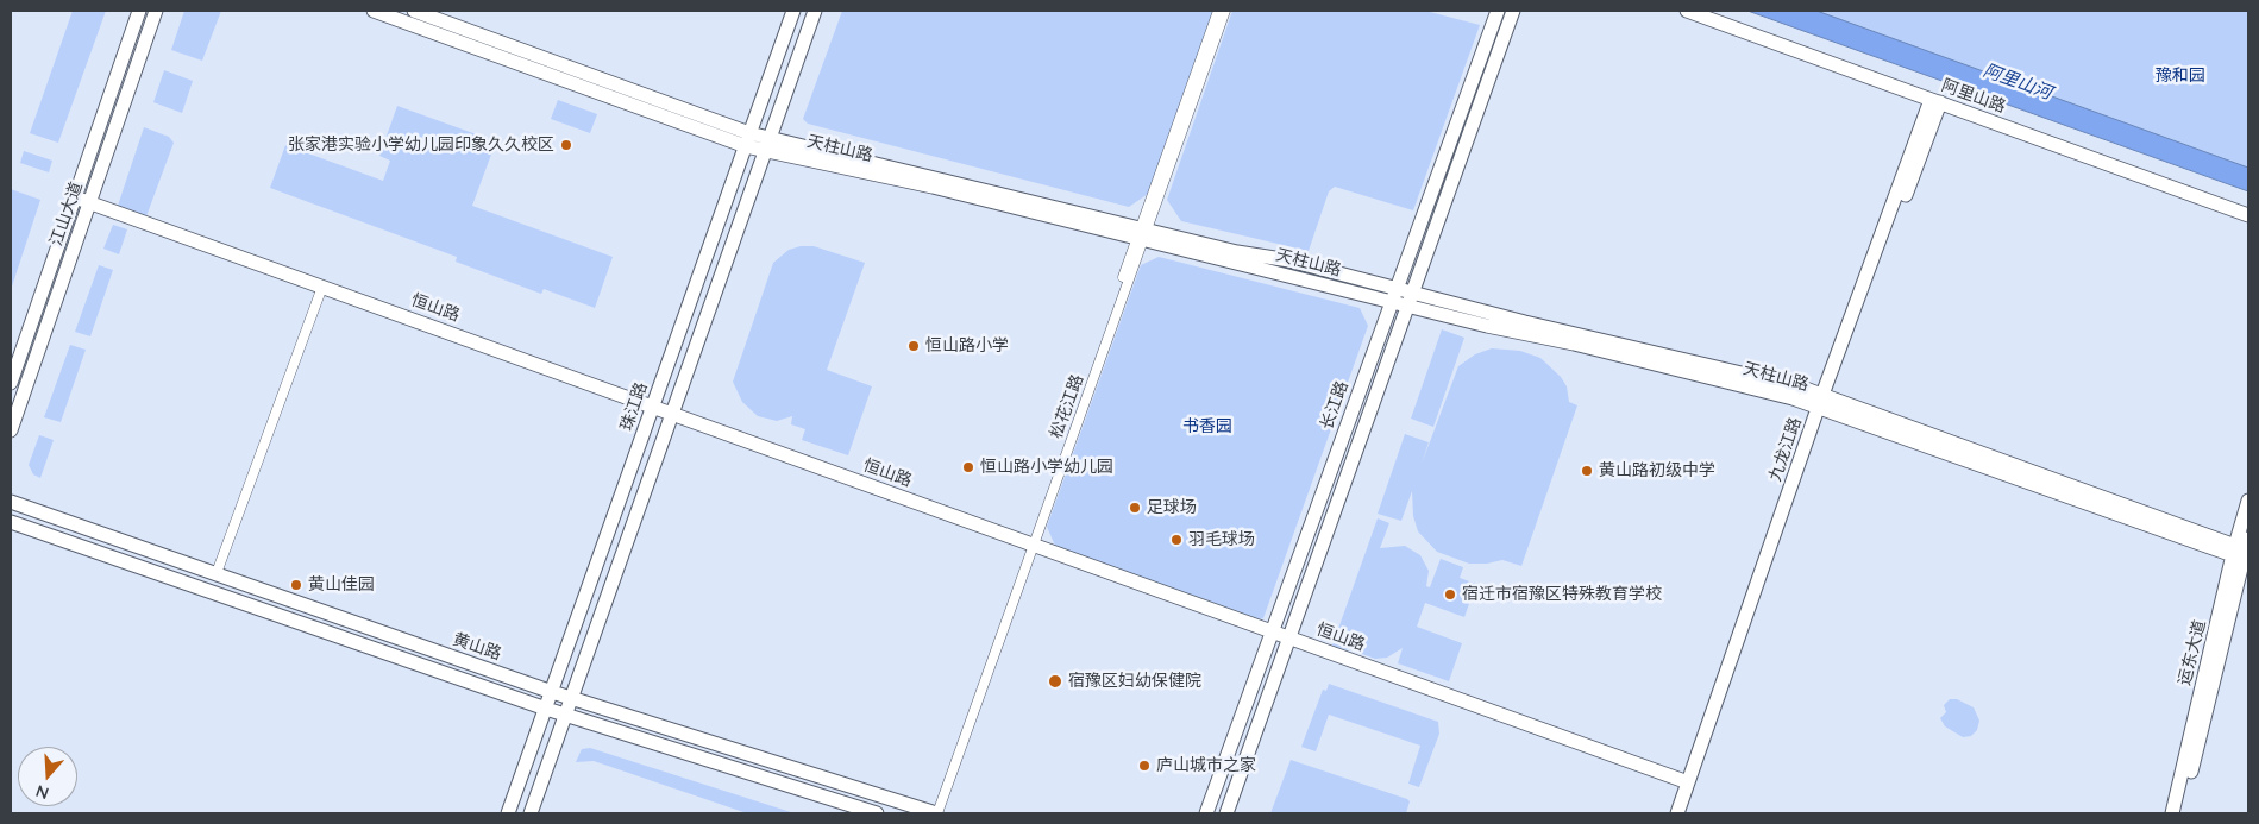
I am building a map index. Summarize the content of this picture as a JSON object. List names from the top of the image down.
{
  "streets": {
    "street": [
      "阿里山路",
      "天柱山路",
      "江山大道",
      "恒山路",
      "长江路",
      "珠江路",
      "松花江路",
      "九龙江路",
      "黄山路",
      "运东大道"
    ]
  },
  "crossings": [
    ["阿里山路", "九龙江路"],
    ["天柱山路", "长江路"],
    ["天柱山路", "珠江路"],
    ["天柱山路", "松花江路"],
    ["天柱山路", "九龙江路"],
    ["天柱山路", "运东大道"],
    ["江山大道", "恒山路"],
    ["恒山路", "长江路"],
    ["恒山路", "珠江路"],
    ["恒山路", "松花江路"],
    ["恒山路", "九龙江路"],
    ["珠江路", "黄山路"],
    ["松花江路", "黄山路"]
  ],
  "water": ["阿里山河"],
  "parks": ["豫和园", "书香园"],
  "places": [
    "张家港实验小学幼儿园印象久久校区",
    "恒山路小学",
    "恒山路小学幼儿园",
    "黄山路初级中学",
    "足球场",
    "羽毛球场",
    "黄山佳园",
    "宿迁市宿豫区特殊教育学校",
    "宿豫区妇幼保健院",
    "庐山城市之家"
  ],
  "north": "bottom"
}
